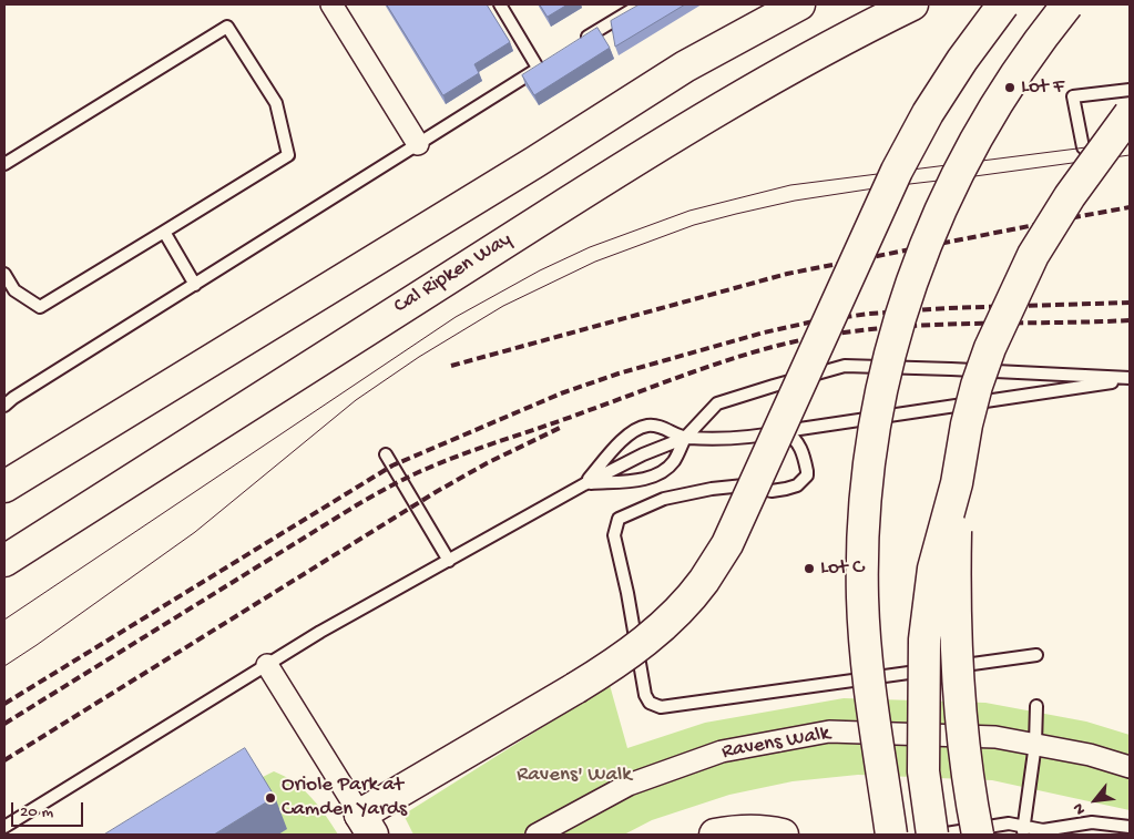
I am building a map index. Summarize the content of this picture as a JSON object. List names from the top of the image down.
{
  "streets": {
    "highway": ["Cal Ripken Way"],
    "street": ["Ravens Walk"]
  },
  "parks": ["Ravens' Walk"],
  "places": ["Lot F", "Lot C", "Oriole Park at Camden Yards"],
  "scale_bar": "20 m",
  "north": "bottom left"
}
